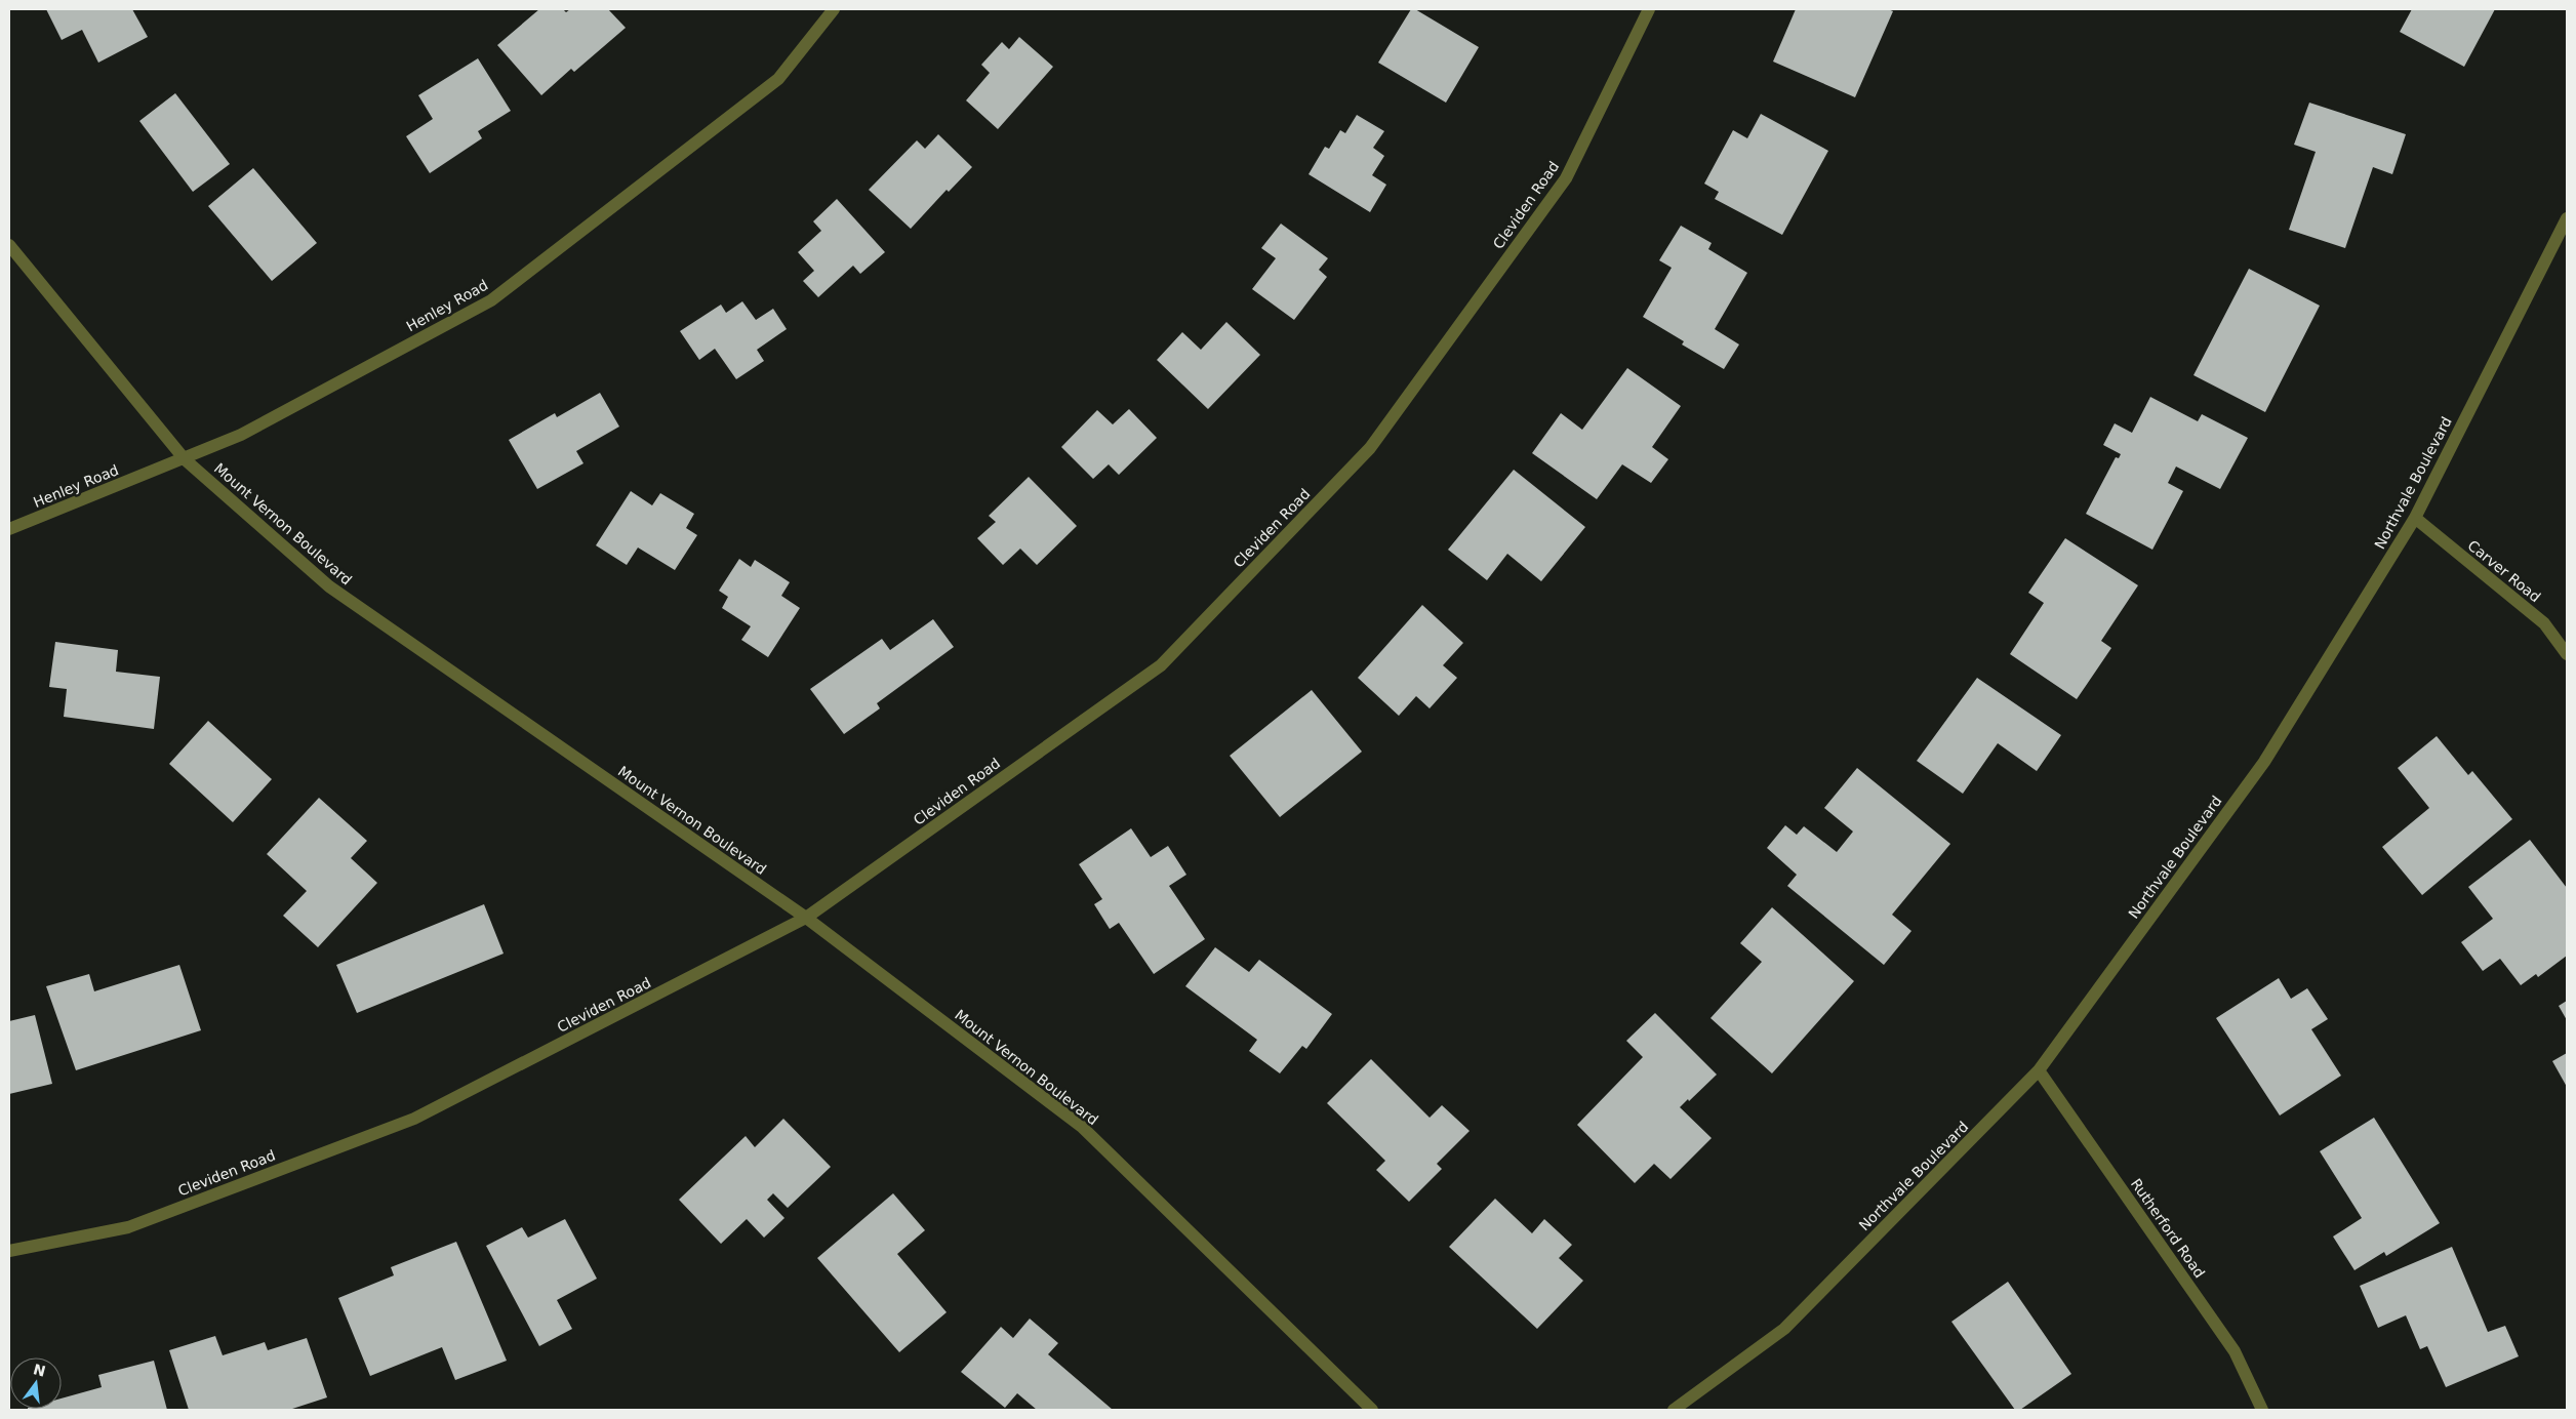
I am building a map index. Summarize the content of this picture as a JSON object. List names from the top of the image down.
{
  "streets": {
    "street": [
      "Cleviden Road",
      "Henley Road",
      "Northvale Boulevard",
      "Mount Vernon Boulevard",
      "Carver Road",
      "Rutherford Road"
    ]
  },
  "crossings": [
    ["Cleviden Road", "Mount Vernon Boulevard"],
    ["Henley Road", "Mount Vernon Boulevard"],
    ["Northvale Boulevard", "Carver Road"],
    ["Northvale Boulevard", "Rutherford Road"]
  ],
  "north": "top"
}
